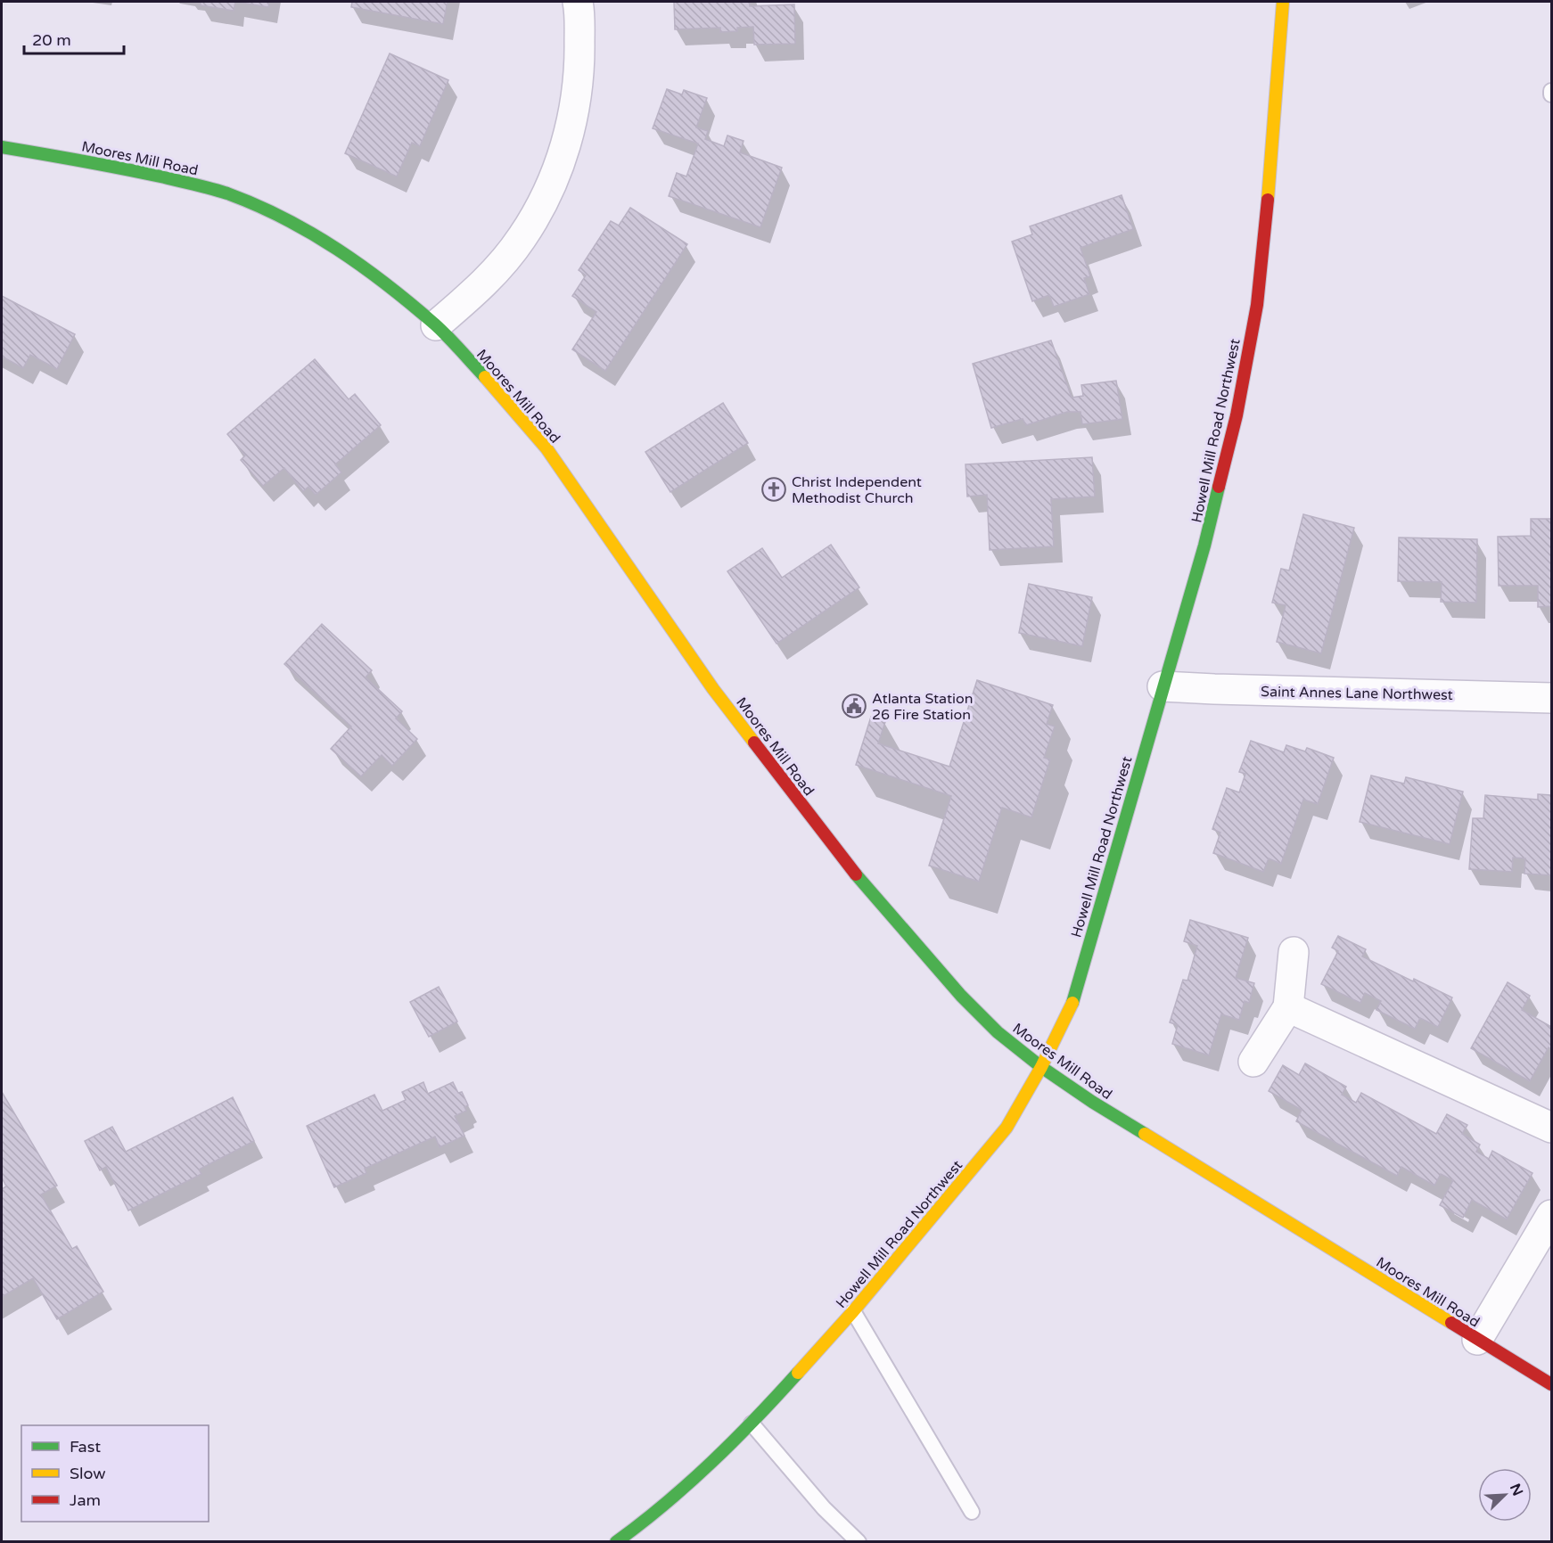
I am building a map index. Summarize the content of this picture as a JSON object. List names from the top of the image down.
{
  "streets": {
    "street": ["Moores Mill Road", "Howell Mill Road Northwest", "Saint Annes Lane Northwest"]
  },
  "crossings": [
    ["Moores Mill Road", "Howell Mill Road Northwest"],
    ["Howell Mill Road Northwest", "Saint Annes Lane Northwest"]
  ],
  "places": {
    "church": ["Christ Independent Methodist Church"],
    "public building": ["Atlanta Station 26 Fire Station"]
  },
  "legend": ["Fast", "Slow", "Jam"],
  "scale_bar": "20 m",
  "north": "top right"
}
